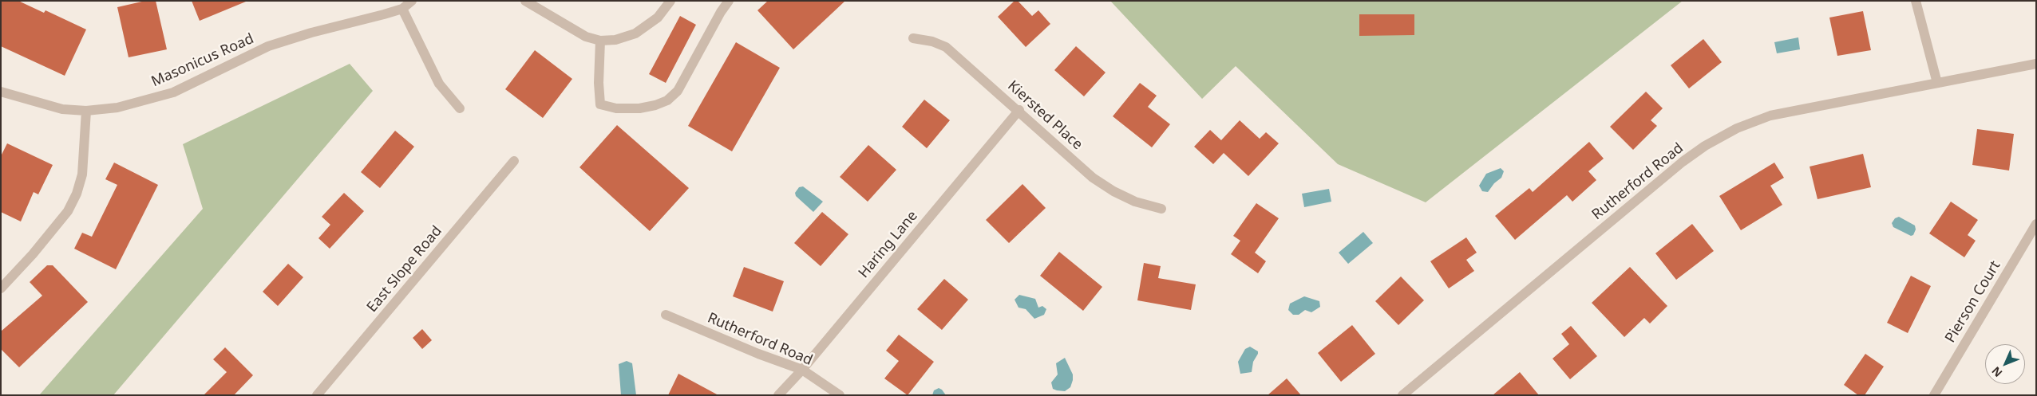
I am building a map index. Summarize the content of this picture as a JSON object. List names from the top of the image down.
{
  "streets": {
    "street": [
      "Masonicus Road",
      "Kiersted Place",
      "Rutherford Road",
      "Haring Lane",
      "East Slope Road",
      "Pierson Court"
    ]
  },
  "crossings": [
    ["Kiersted Place", "Haring Lane"],
    ["Rutherford Road", "Haring Lane"]
  ],
  "north": "bottom left"
}
